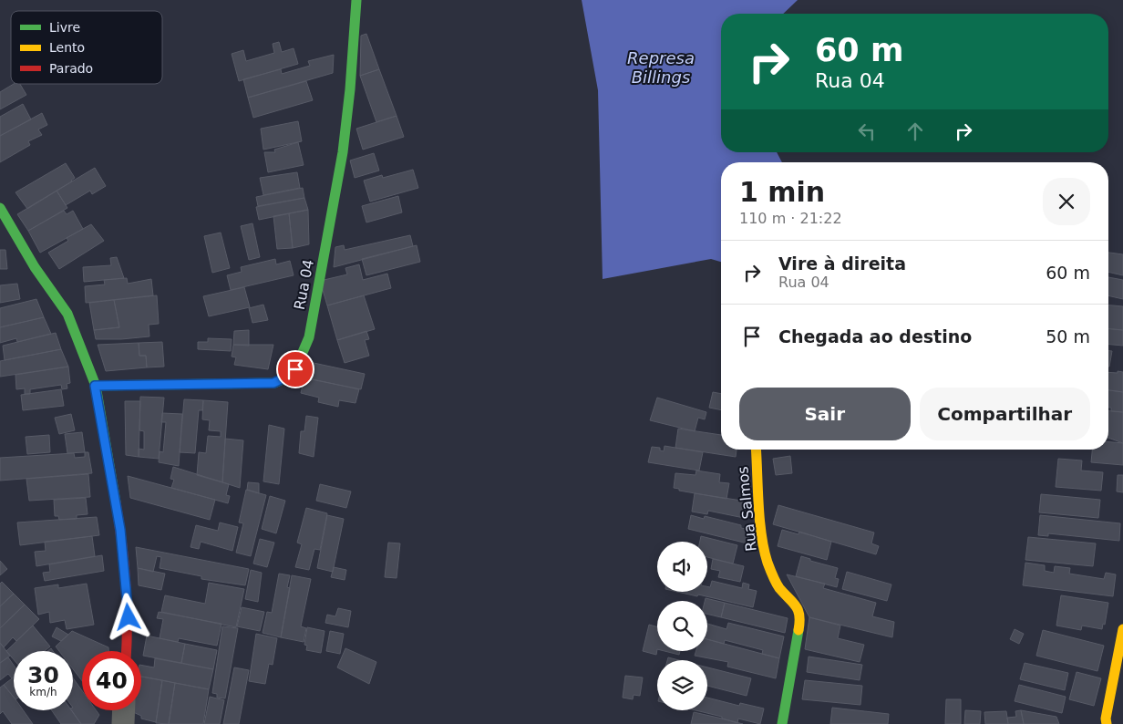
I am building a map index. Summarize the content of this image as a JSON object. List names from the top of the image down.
{
  "streets": {
    "street": ["Rua 04", "Rua Salmos"]
  },
  "water": ["Represa Billings"],
  "legend": ["Livre", "Lento", "Parado"],
  "page": {
    "turn": ["60 m", "Rua 04"],
    "heading": ["1 min", "110 m · 21:22"],
    "list": [
      {
        "name": "Vire à direita",
        "note": "Rua 04",
        "value": "60 m"
      },
      {
        "name": "Chegada ao destino",
        "value": "50 m"
      }
    ],
    "buttons": ["Sair", "Compartilhar"],
    "speed": "30 km/h",
    "limit": "40"
  }
}
